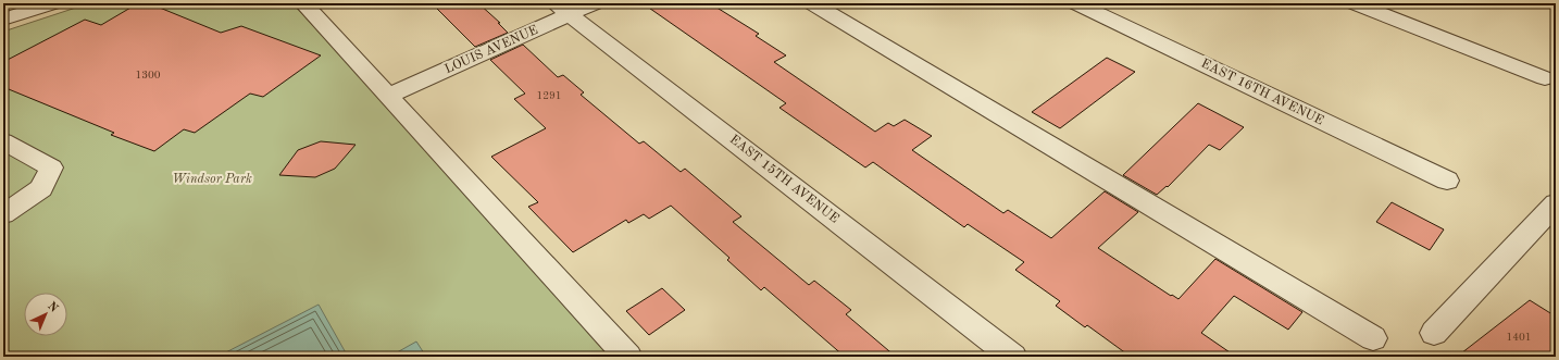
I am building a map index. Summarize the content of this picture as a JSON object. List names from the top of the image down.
{
  "streets": {
    "street": ["LOUIS AVENUE", "EAST 16TH AVENUE", "EAST 15TH AVENUE"]
  },
  "crossings": [
    ["LOUIS AVENUE", "EAST 15TH AVENUE"]
  ],
  "parks": ["Windsor Park"],
  "house_numbers": ["1300", "1291", "1401"],
  "north": "top right"
}
